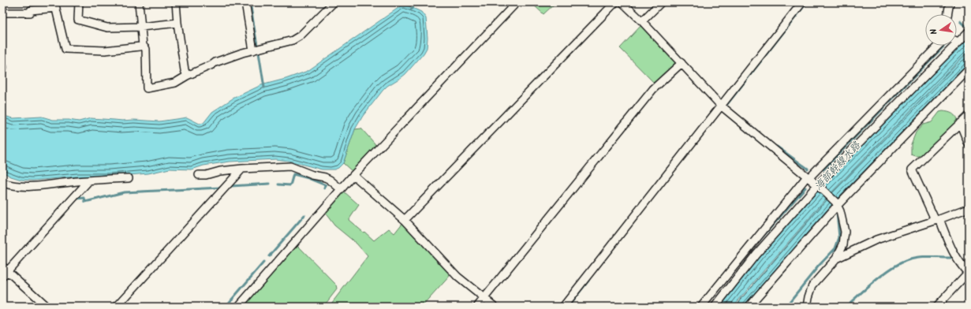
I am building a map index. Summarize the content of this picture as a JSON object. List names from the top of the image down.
{
  "water": ["海部幹線水路"],
  "north": "left"
}
